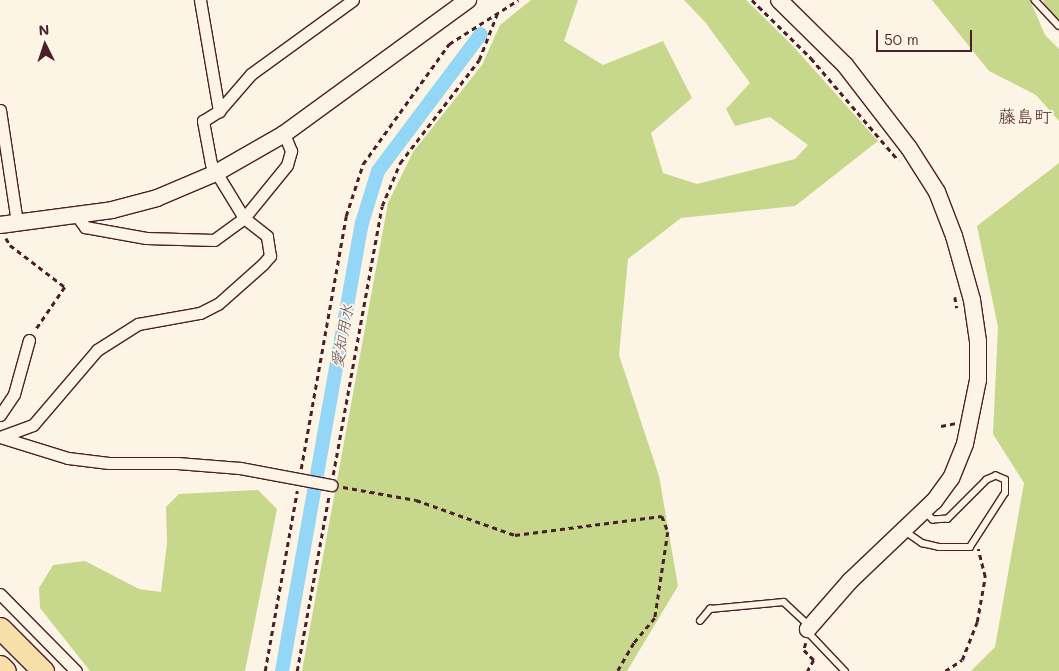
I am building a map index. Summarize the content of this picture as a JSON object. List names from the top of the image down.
{
  "districts": ["藤島町"],
  "water": ["愛知用水"],
  "scale_bar": "50 m",
  "north": "top"
}
